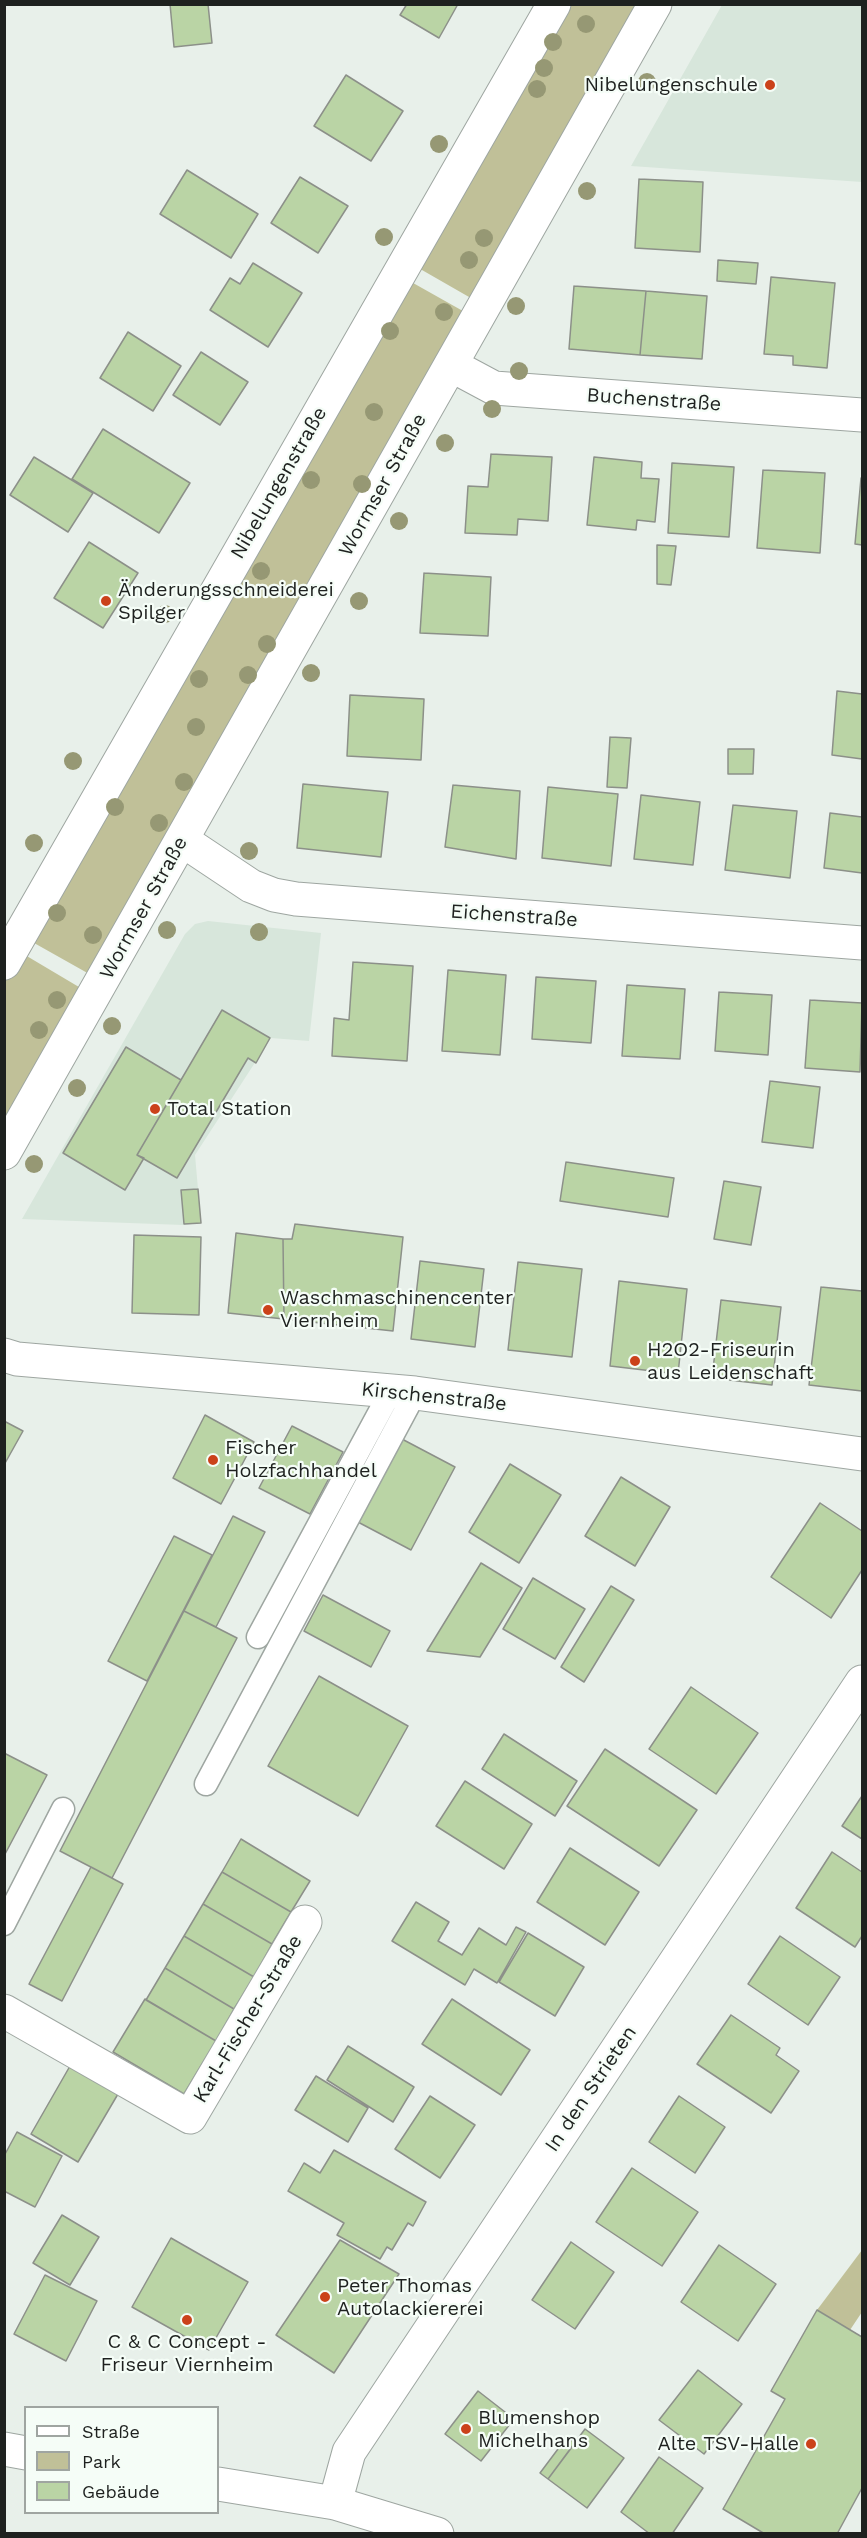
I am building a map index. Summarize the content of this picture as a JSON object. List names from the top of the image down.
{
  "streets": {
    "street": [
      "Buchenstraße",
      "Nibelungenstraße",
      "Wormser Straße",
      "Eichenstraße",
      "Kirschenstraße",
      "Karl-Fischer-Straße",
      "In den Strieten"
    ]
  },
  "crossings": [
    ["Buchenstraße", "Wormser Straße"],
    ["Wormser Straße", "Eichenstraße"]
  ],
  "places": [
    "Nibelungenschule",
    "Änderungsschneiderei Spilger",
    "Total Station",
    "Waschmaschinencenter Viernheim",
    "H2O2-Friseurin aus Leidenschaft",
    "Fischer Holzfachhandel",
    "Peter Thomas Autolackiererei",
    "C & C Concept - Friseur Viernheim",
    "Blumenshop Michelhans",
    "Alte TSV-Halle"
  ],
  "legend": ["Straße", "Park", "Gebäude"]
}
